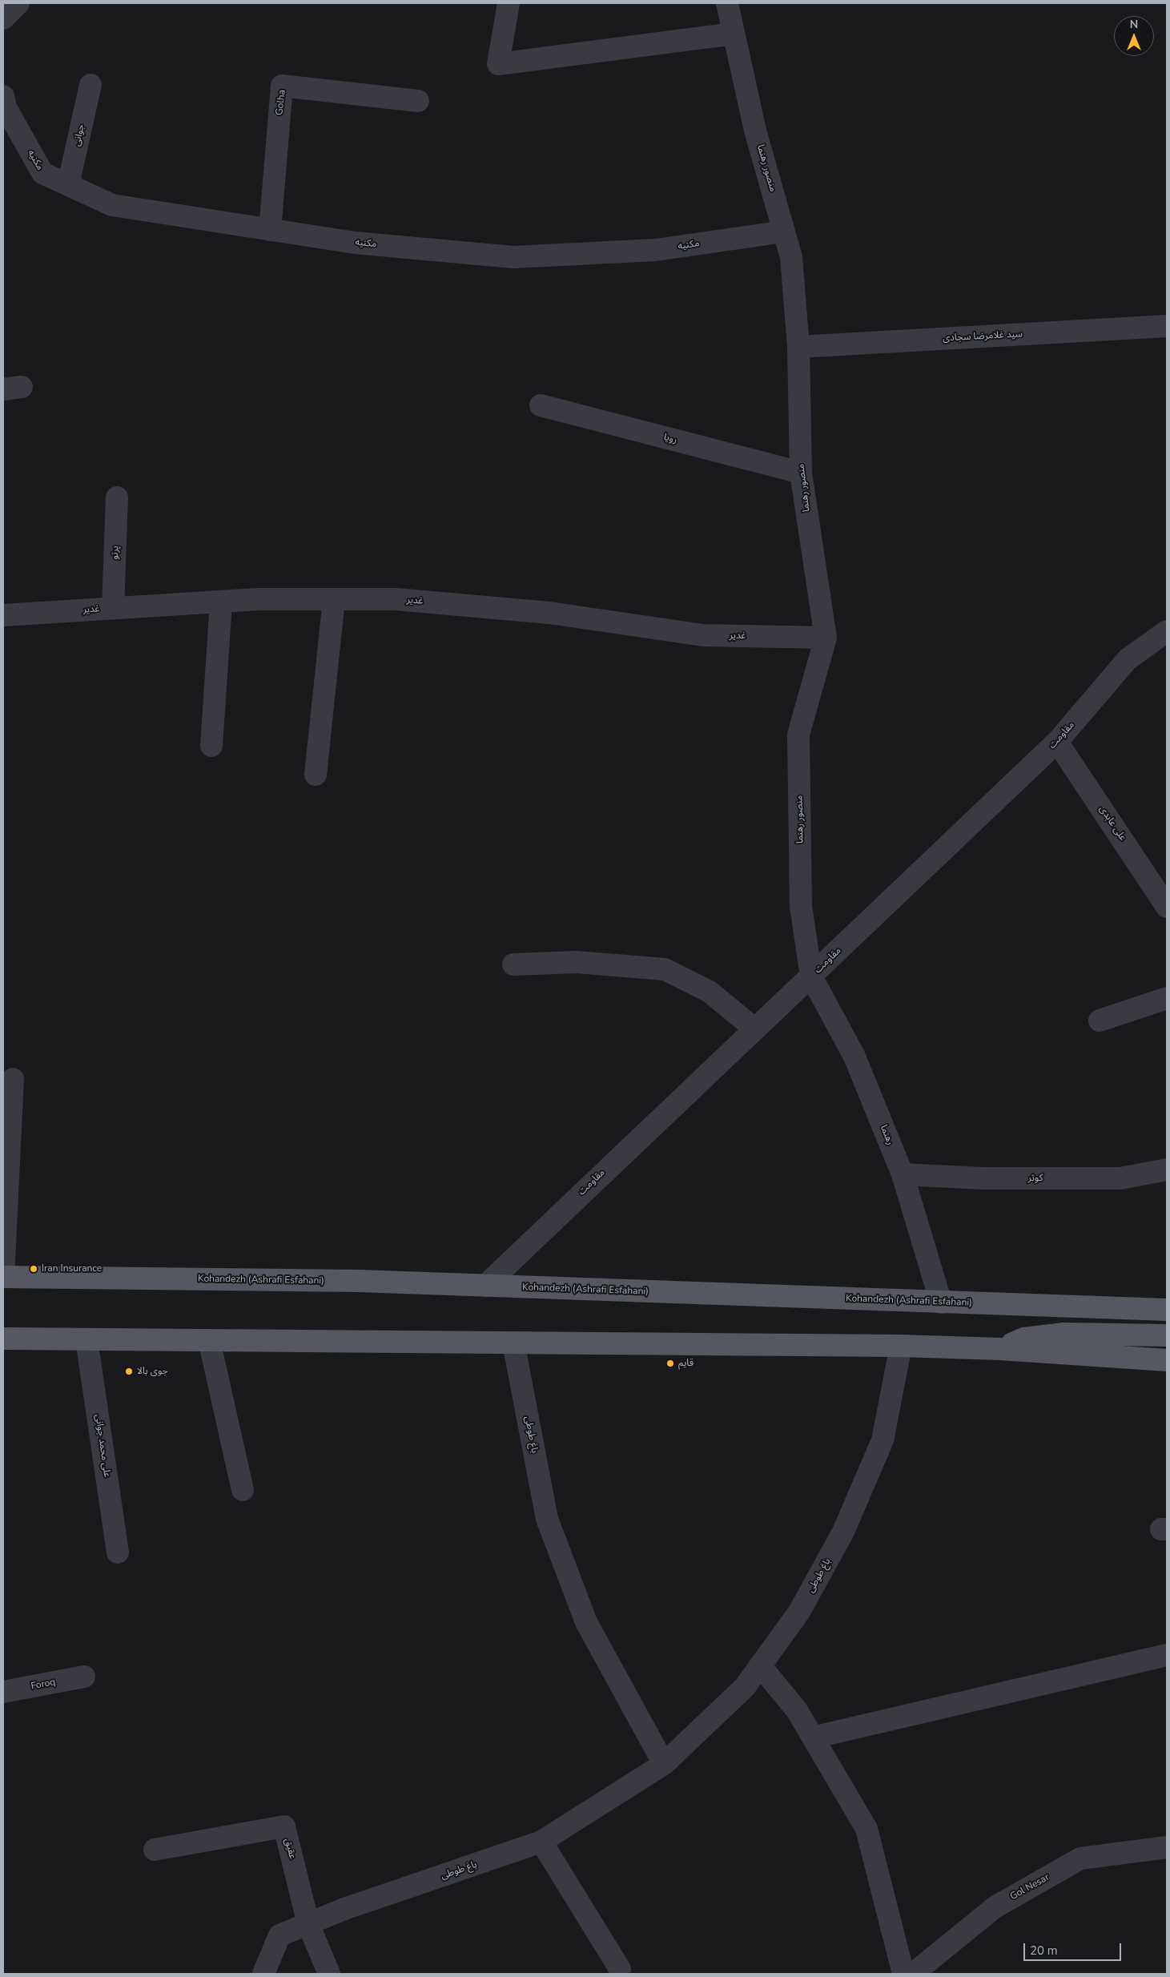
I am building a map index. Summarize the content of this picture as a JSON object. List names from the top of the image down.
{
  "streets": {
    "main road": ["Kohandezh (Ashrafi Esfahani)"],
    "street": [
      "Golha",
      "جوانی",
      "مکنیه",
      "منصور رهنما",
      "سید غلامرضا سجادی",
      "رویا",
      "پرتو",
      "غدیر",
      "مقاومت",
      "علی عابدی",
      "رهنما",
      "کوثر",
      "باغ طوطی",
      "علی محمد جوانی",
      "Foroq",
      "عقیق",
      "Gol Nesar"
    ]
  },
  "crossings": [
    ["Golha", "مکنیه"],
    ["جوانی", "مکنیه"],
    ["مکنیه", "منصور رهنما"],
    ["منصور رهنما", "سید غلامرضا سجادی"],
    ["منصور رهنما", "رویا"],
    ["منصور رهنما", "غدیر"],
    ["منصور رهنما", "مقاومت"],
    ["منصور رهنما", "رهنما"],
    ["پرتو", "غدیر"],
    ["مقاومت", "علی عابدی"],
    ["مقاومت", "رهنما"],
    ["مقاومت", "Kohandezh (Ashrafi Esfahani)"],
    ["رهنما", "کوثر"],
    ["رهنما", "Kohandezh (Ashrafi Esfahani)"],
    ["باغ طوطی", "عقیق"]
  ],
  "places": ["Iran Insurance", "قایم", "جوی بالا"],
  "scale_bar": "20 m",
  "north": "top"
}
